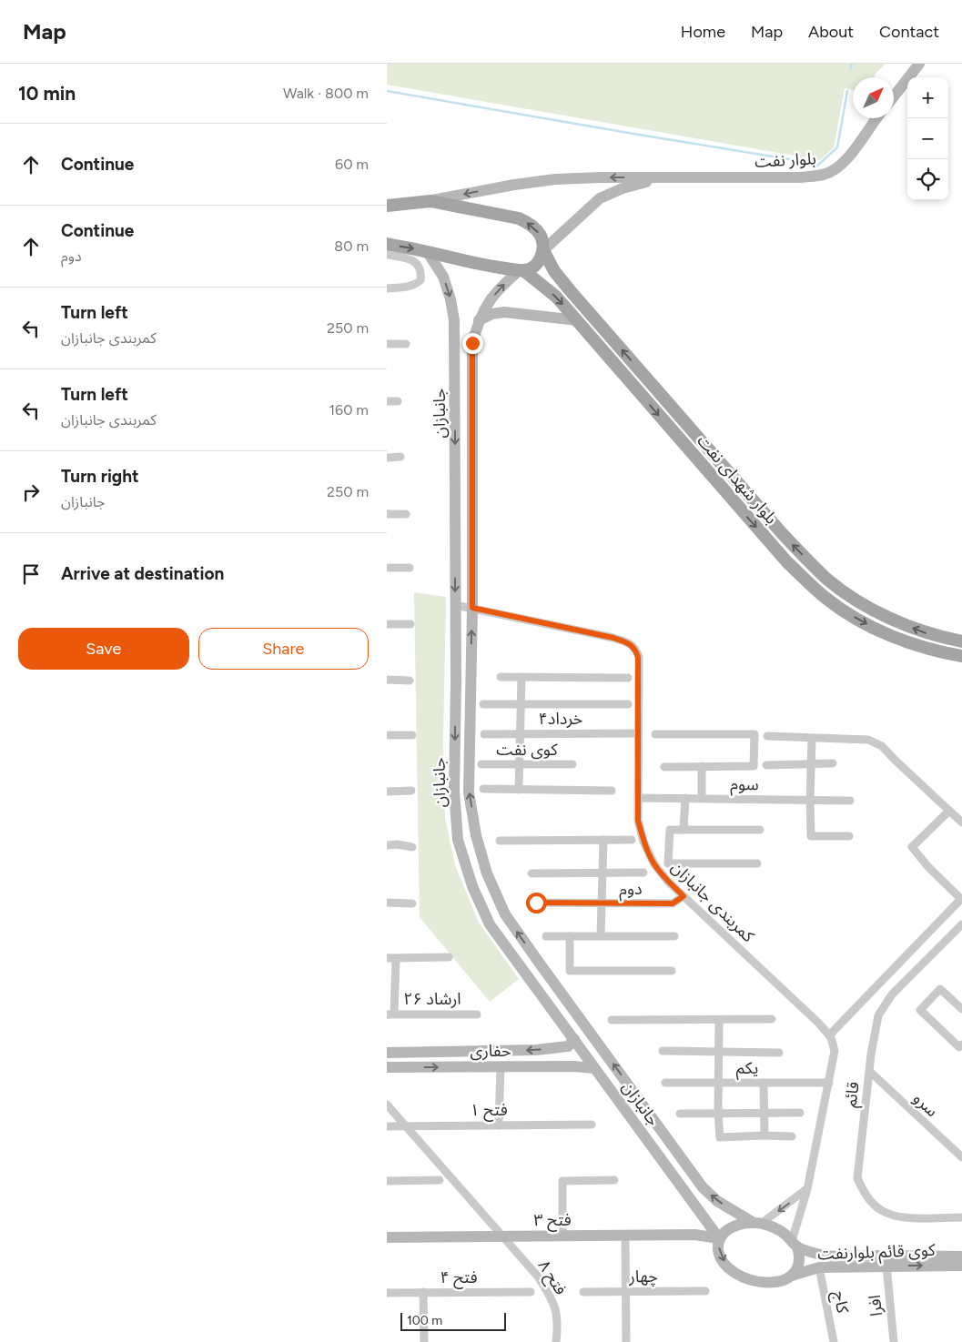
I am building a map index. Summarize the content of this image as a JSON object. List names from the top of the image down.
{
  "streets": {
    "main road": ["بلوار شهدای نفت"],
    "street": [
      "بلوار نفت",
      "جانبازان",
      "خرداد۴",
      "کوی نفت",
      "سوم",
      "دوم",
      "کمربندی جانبازان",
      "ارشاد ۲۶",
      "حفاری",
      "یکم",
      "قائم",
      "سرو",
      "فتح ۱",
      "فتح ۳",
      "کوی قائم بلوارنفت",
      "چهار",
      "فتح ۴",
      "فتح ۸",
      "کاج",
      "افرا"
    ]
  },
  "crossings": [
    ["جانبازان", "بلوار شهدای نفت"],
    ["جانبازان", "کمربندی جانبازان"],
    ["جانبازان", "حفاری"],
    ["جانبازان", "فتح ۳"],
    ["جانبازان", "کوی قائم بلوارنفت"],
    ["خرداد۴", "کمربندی جانبازان"],
    ["سوم", "کمربندی جانبازان"],
    ["دوم", "کمربندی جانبازان"],
    ["قائم", "سرو"],
    ["فتح ۱", "فتح ۸"],
    ["فتح ۳", "کوی قائم بلوارنفت"],
    ["فتح ۳", "فتح ۸"],
    ["کوی قائم بلوارنفت", "کاج"],
    ["کوی قائم بلوارنفت", "افرا"]
  ],
  "scale_bar": "100 m",
  "north": "top right",
  "page": {
    "header": "Map",
    "nav": [
      "Home",
      "Map",
      "About",
      "Contact"
    ],
    "heading": ["10 min", "Walk · 800 m"],
    "map_buttons": ["+", "−"],
    "list": [
      ["Continue", "60 m"],
      ["Continue", "دوم", "80 m"],
      ["Turn left", "کمربندی جانبازان", "250 m"],
      ["Turn left", "کمربندی جانبازان", "160 m"],
      ["Turn right", "جانبازان", "250 m"],
      "Arrive at destination"
    ],
    "buttons": ["Save", "Share"],
    "scale": "100 m"
  }
}
